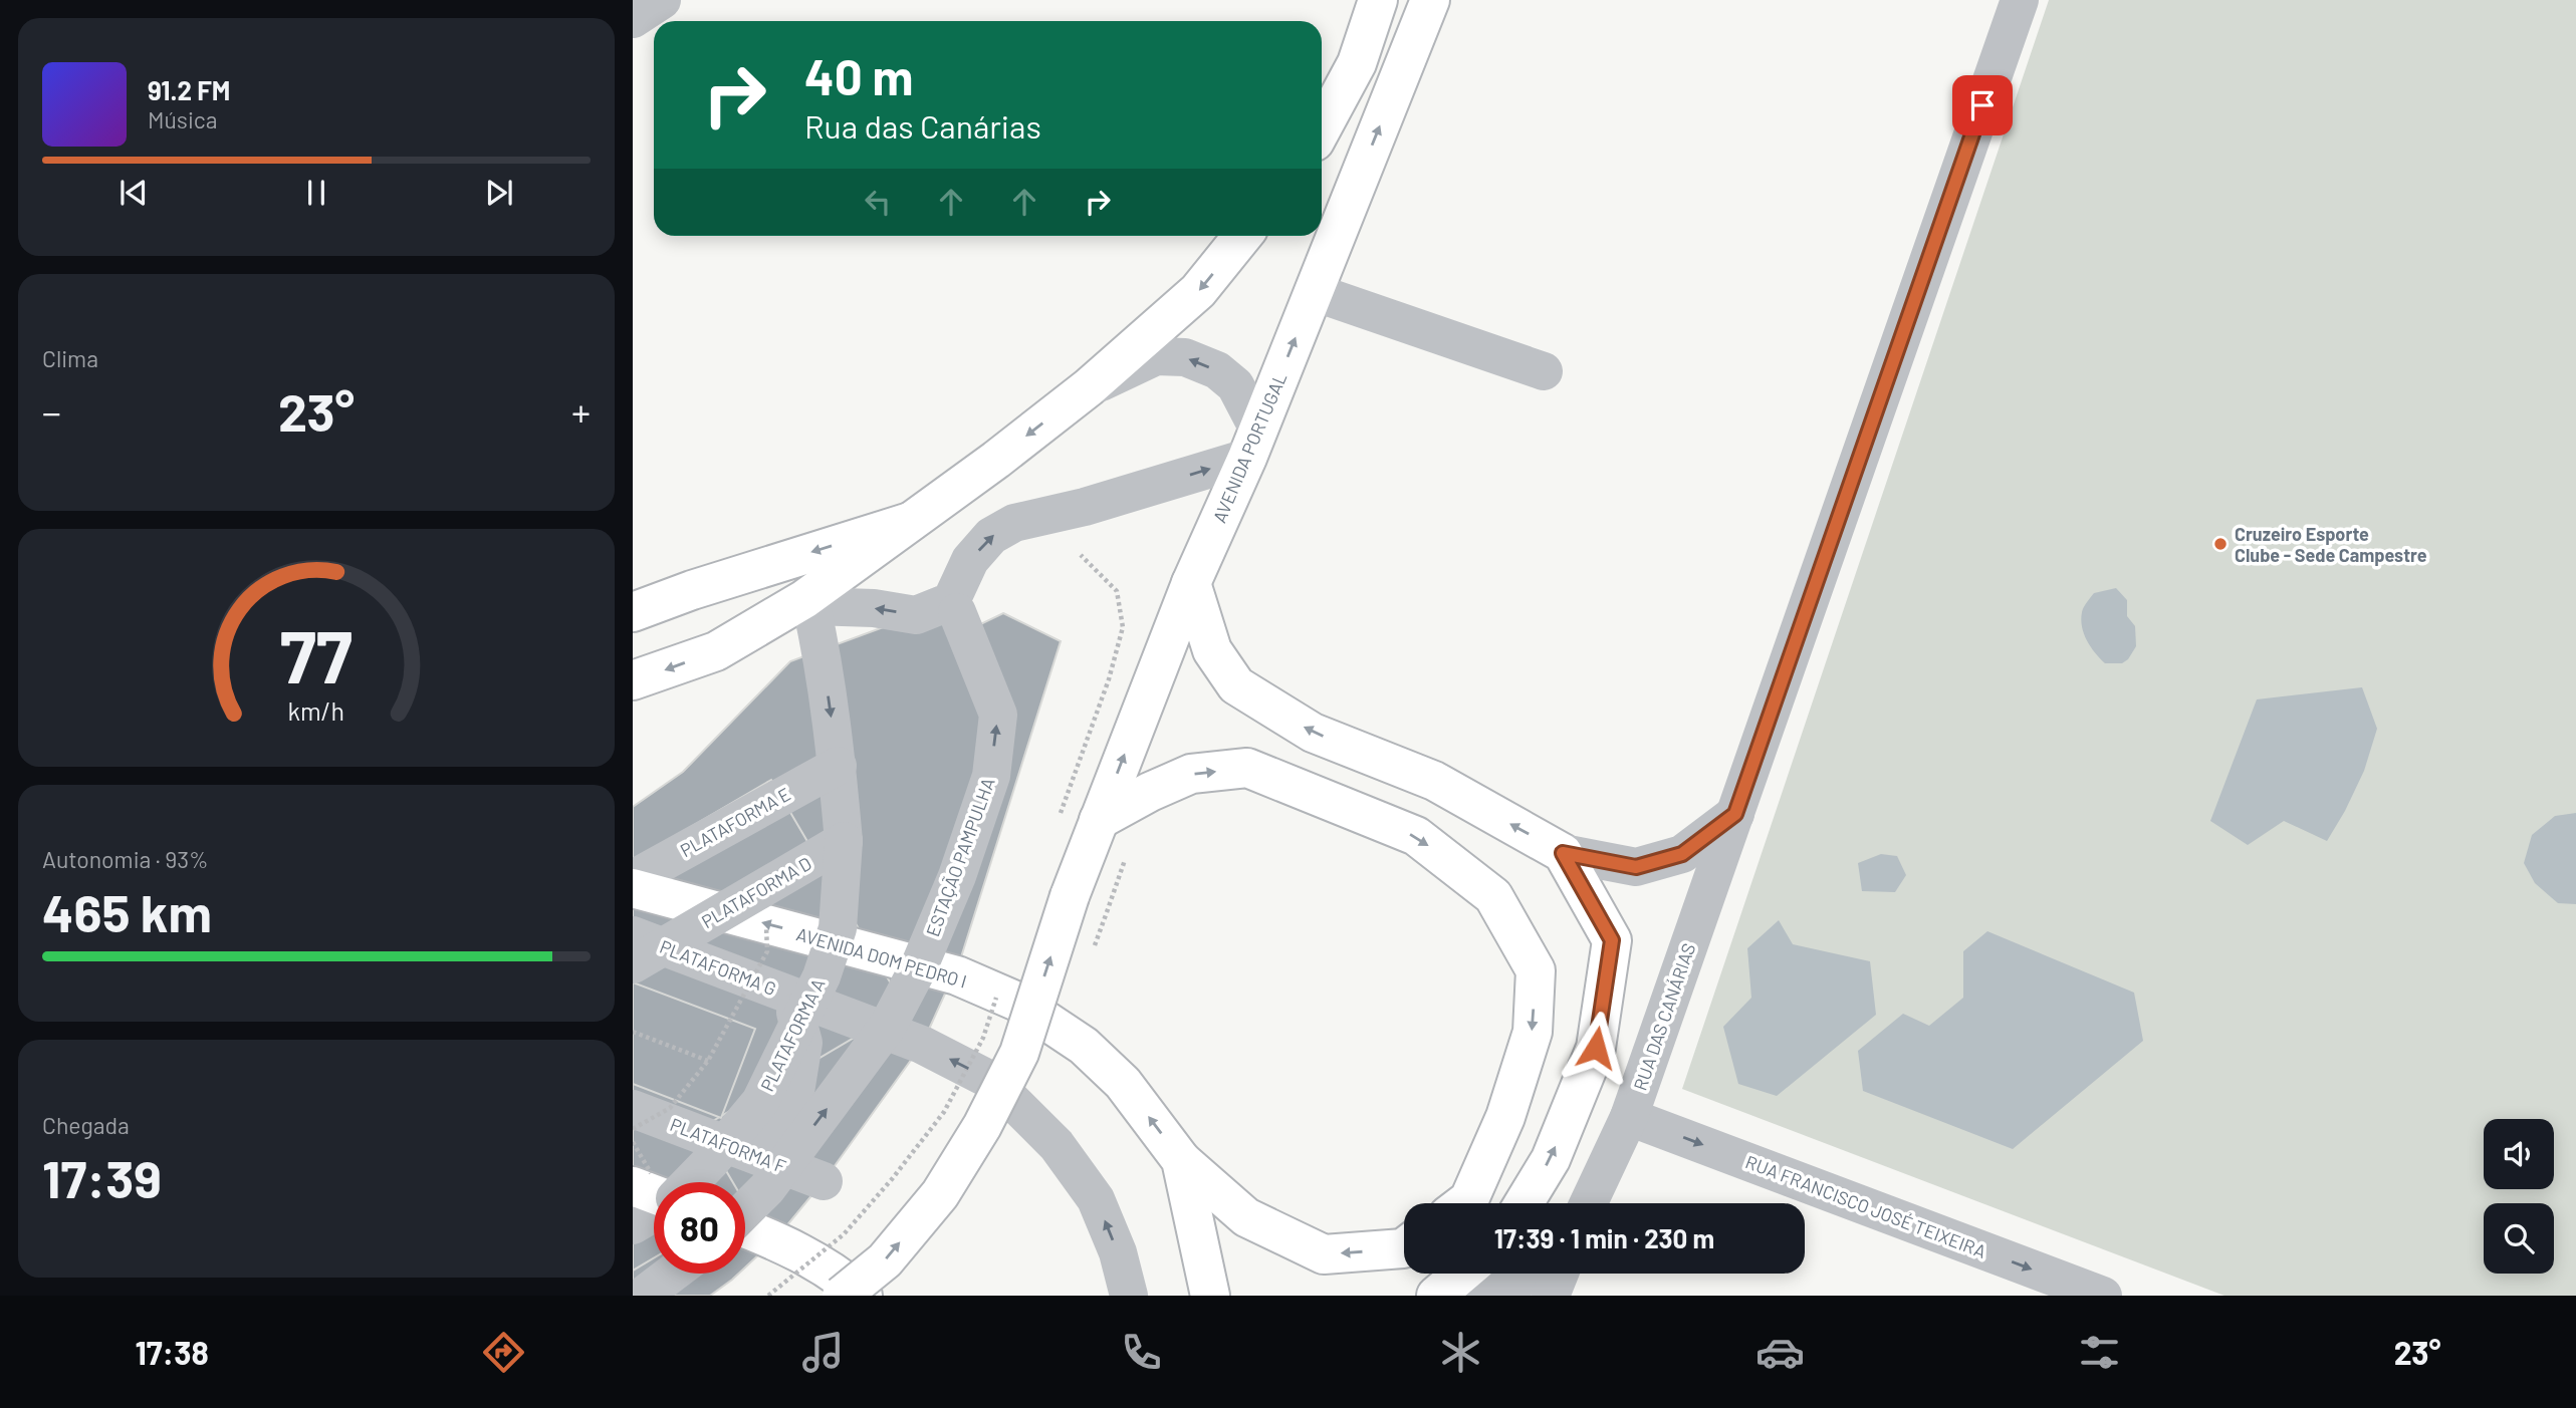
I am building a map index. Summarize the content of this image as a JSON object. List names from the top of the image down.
{
  "streets": {
    "main road": ["AVENIDA PORTUGAL", "AVENIDA DOM PEDRO I"],
    "street": [
      "PLATAFORMA E",
      "ESTAÇÃO PAMPULHA",
      "PLATAFORMA D",
      "PLATAFORMA G",
      "RUA DAS CANÁRIAS",
      "PLATAFORMA A",
      "PLATAFORMA F",
      "RUA FRANCISCO JOSÉ TEIXEIRA"
    ]
  },
  "crossings": [
    ["PLATAFORMA D", "PLATAFORMA A"],
    ["RUA DAS CANÁRIAS", "RUA FRANCISCO JOSÉ TEIXEIRA"]
  ],
  "one_way": [
    "AVENIDA PORTUGAL",
    "ESTAÇÃO PAMPULHA",
    "AVENIDA DOM PEDRO I",
    "PLATAFORMA G",
    "RUA FRANCISCO JOSÉ TEIXEIRA"
  ],
  "places": ["Cruzeiro Esporte Clube - Sede Campestre"],
  "page": {
    "turn": ["40 m", "Rua das Canárias"],
    "song": ["91.2 FM", "Música"],
    "tile": [
      "Clima",
      ["Autonomia · 93%", "465 km"],
      ["Chegada", "17:39"]
    ],
    "heat": ["−", "23°", "+"],
    "limit": "80",
    "trip": "17:39 · 1 min · 230 m",
    "tabs": ["17:38", "23°"],
    "gauge": ["77", "km/h"]
  }
}
